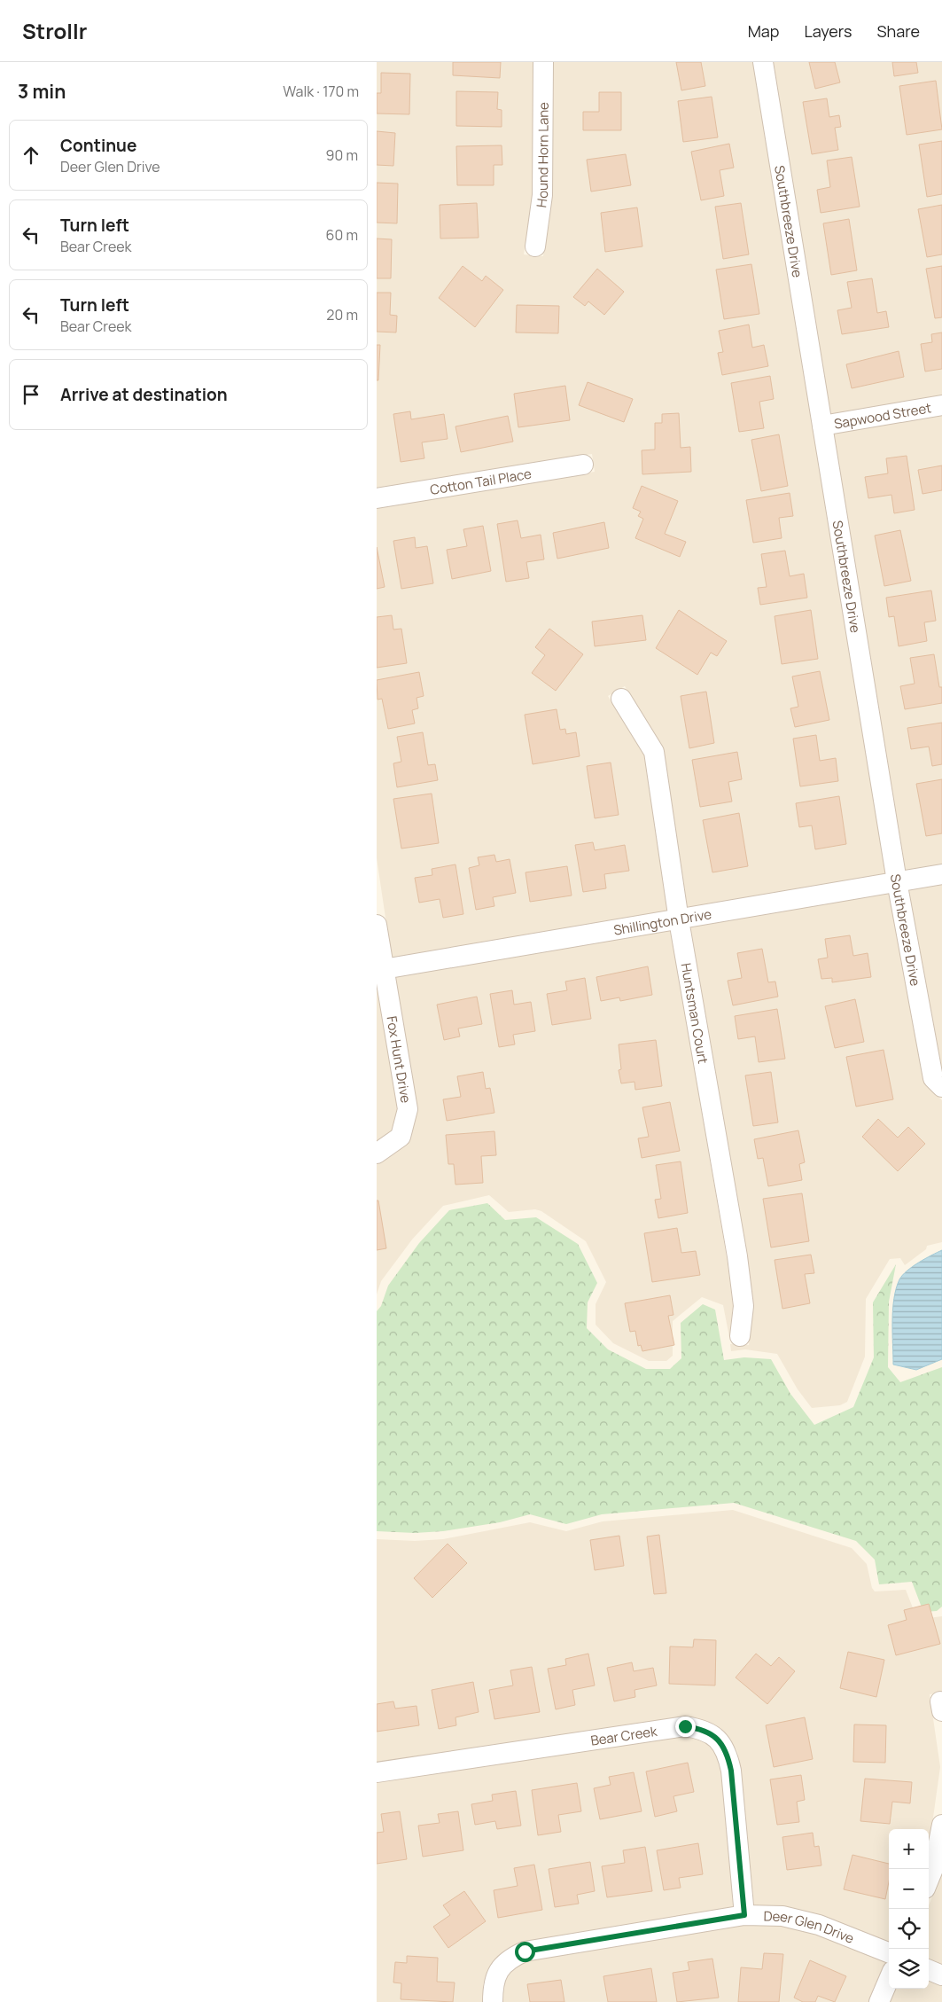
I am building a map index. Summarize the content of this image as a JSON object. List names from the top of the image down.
{
  "streets": {
    "street": [
      "Hound Horn Lane",
      "Southbreeze Drive",
      "Sapwood Street",
      "Cotton Tail Place",
      "Shillington Drive",
      "Huntsman Court",
      "Fox Hunt Drive",
      "Bear Creek",
      "Deer Glen Drive"
    ]
  },
  "crossings": [
    ["Southbreeze Drive", "Sapwood Street"],
    ["Southbreeze Drive", "Shillington Drive"],
    ["Shillington Drive", "Huntsman Court"],
    ["Shillington Drive", "Fox Hunt Drive"],
    ["Bear Creek", "Deer Glen Drive"]
  ],
  "page": {
    "header": "Strollr",
    "nav": ["Map", "Layers", "Share"],
    "heading": ["3 min", "Walk · 170 m"],
    "list": [
      ["Continue", "Deer Glen Drive", "90 m"],
      ["Turn left", "Bear Creek", "60 m"],
      ["Turn left", "Bear Creek", "20 m"],
      "Arrive at destination"
    ],
    "map_buttons": ["+", "−"]
  }
}
